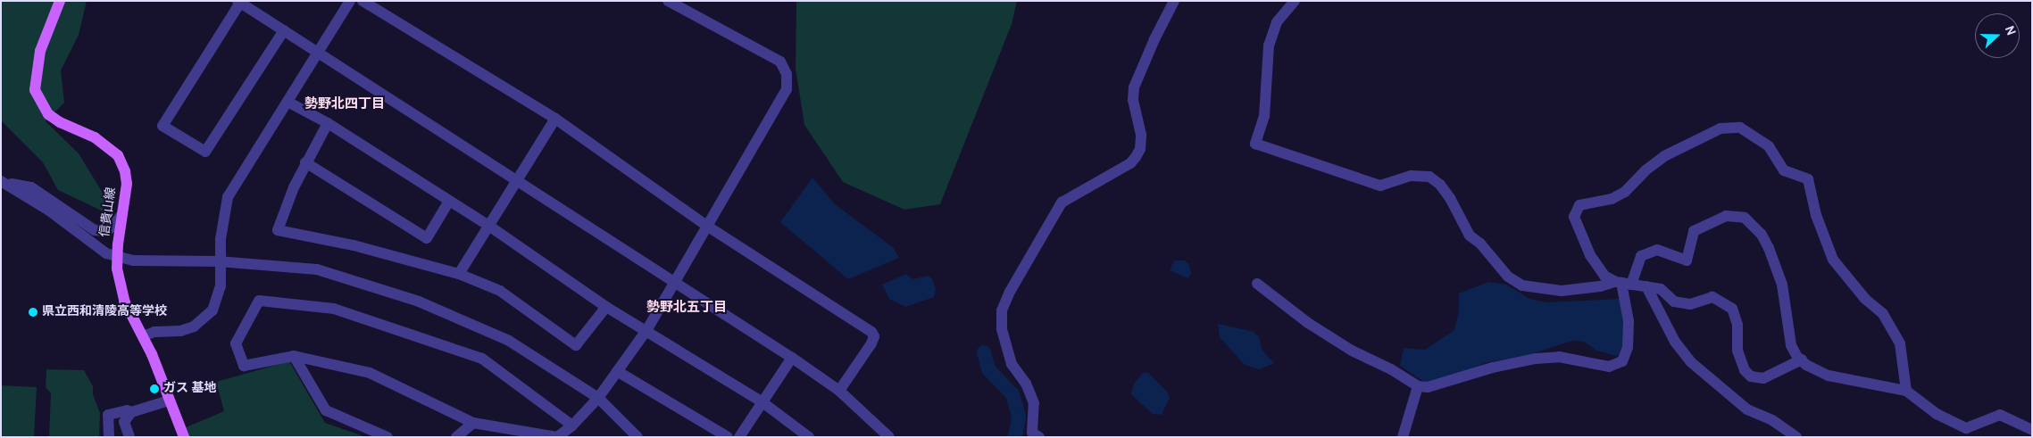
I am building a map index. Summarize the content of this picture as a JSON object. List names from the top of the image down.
{
  "streets": {
    "main road": ["信貴山線"]
  },
  "districts": ["勢野北四丁目", "勢野北五丁目"],
  "places": ["県立西和清陵高等学校", "ガス 基地"],
  "north": "right"
}
